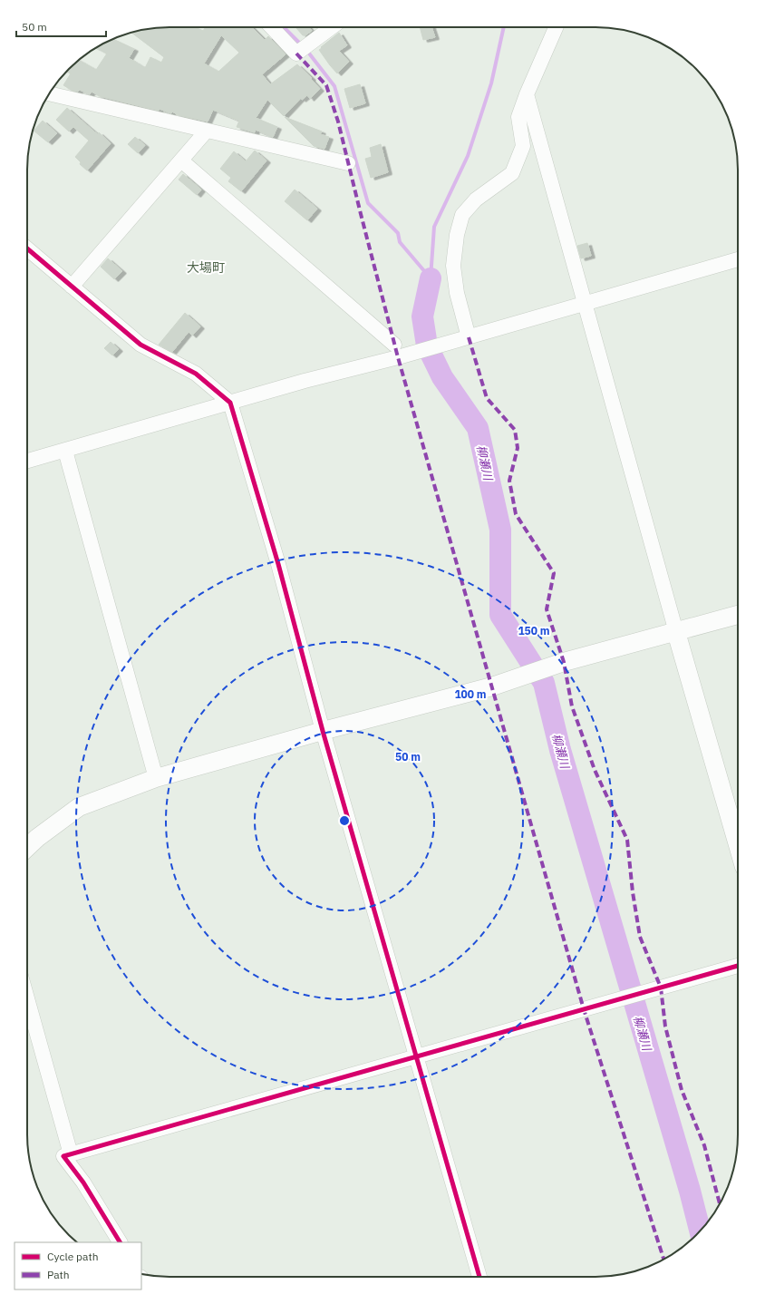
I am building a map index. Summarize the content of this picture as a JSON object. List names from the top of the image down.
{
  "districts": ["大場町"],
  "water": ["柳瀬川"],
  "legend": ["Cycle path", "Path"],
  "scale_bar": "50 m",
  "rings": ["150 m", "100 m", "50 m"]
}
